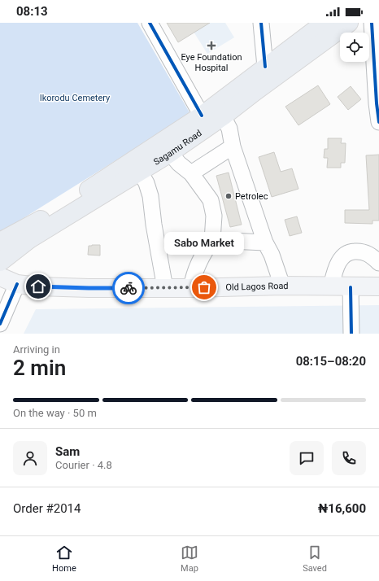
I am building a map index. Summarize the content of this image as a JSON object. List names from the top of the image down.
{
  "streets": {
    "highway": ["Sagamu Road"],
    "main road": ["Old Lagos Road"]
  },
  "parks": ["Ikorodu Cemetery"],
  "places": {
    "health": ["Eye Foundation Hospital"],
    "other": ["Petrolec", "Sabo Market"]
  },
  "page": {
    "status": "08:13",
    "bubble": "Sabo Market",
    "heading": ["2 min", "Arriving in", "08:15–08:20"],
    "panel": [
      "Sam",
      "Courier · 4.8",
      "Order #2014",
      "₦16,600"
    ],
    "bar": "On the way · 50 m",
    "tabs": ["Home", "Map", "Saved"]
  }
}
